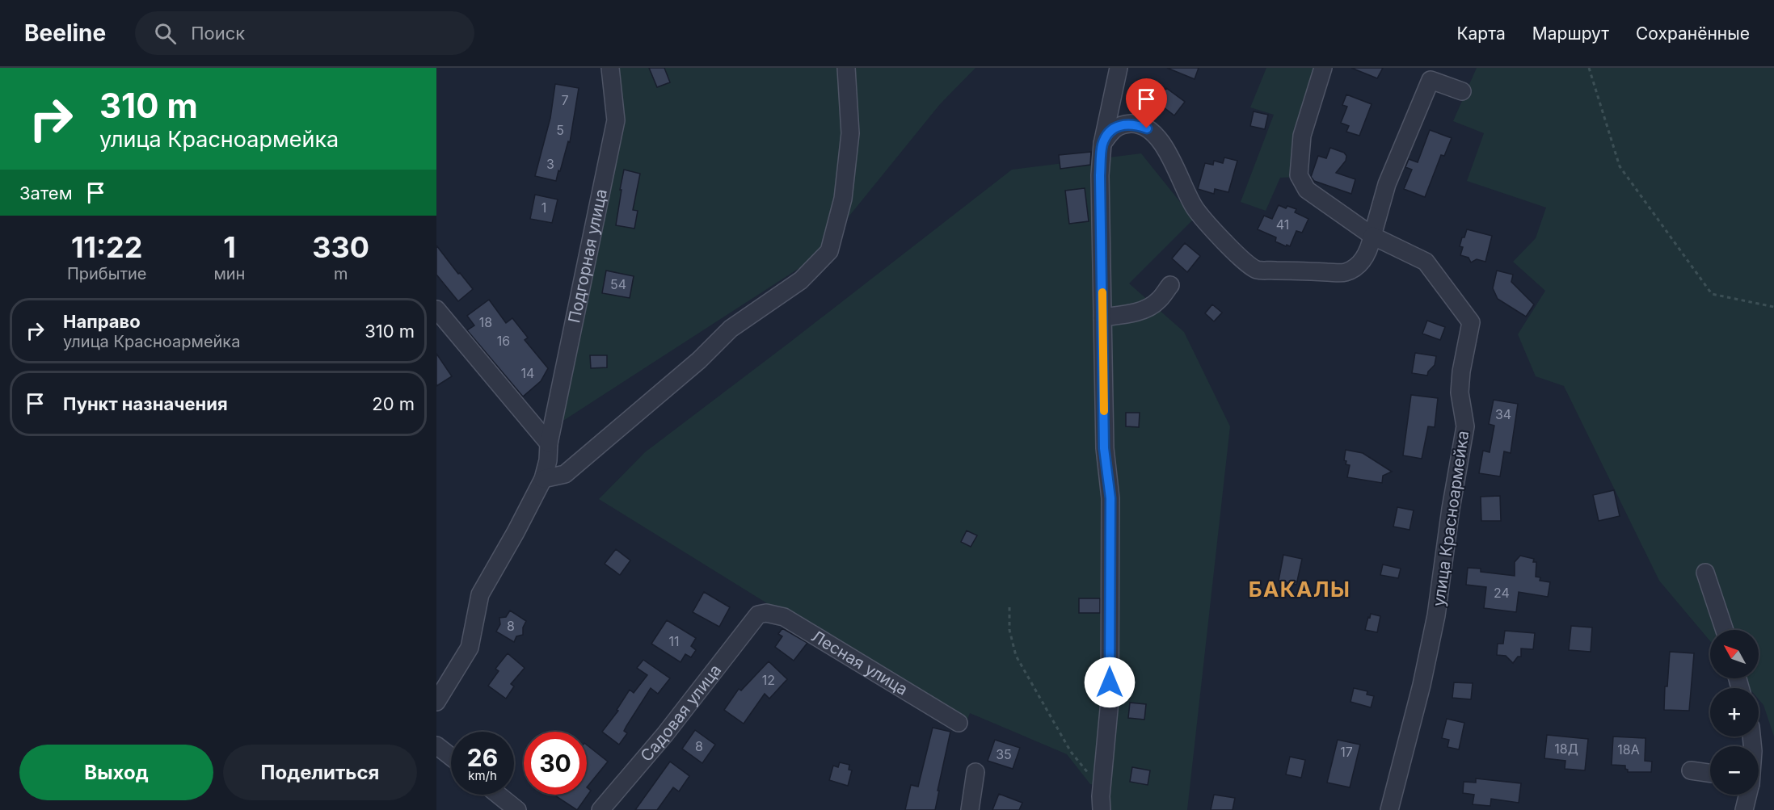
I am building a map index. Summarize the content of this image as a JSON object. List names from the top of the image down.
{
  "streets": {
    "street": [
      "Подгорная улица",
      "улица Красноармейка",
      "Лесная улица",
      "Садовая улица"
    ]
  },
  "crossings": [
    ["Лесная улица", "Садовая улица"]
  ],
  "districts": ["БАКАЛЫ"],
  "house_numbers": [
    "7",
    "5",
    "3",
    "1",
    "41",
    "54",
    "18",
    "16",
    "14",
    "34",
    "24",
    "8",
    "11",
    "12",
    "8",
    "18Д",
    "18А",
    "17",
    "35"
  ],
  "north": "top left",
  "page": {
    "header": "Beeline",
    "search": "Поиск",
    "nav": ["Карта", "Маршрут", "Сохранённые"],
    "turn": ["310 m", "улица Красноармейка"],
    "then": "Затем",
    "eta": [
      "11:22",
      "Прибытие",
      "1",
      "мин",
      "330",
      "m"
    ],
    "list": [
      {
        "name": "Направо",
        "note": "улица Красноармейка",
        "value": "310 m"
      },
      {
        "name": "Пункт назначения",
        "value": "20 m"
      }
    ],
    "map_buttons": ["+", "−"],
    "speed": "26 km/h",
    "limit": "30",
    "buttons": ["Выход", "Поделиться"]
  }
}
